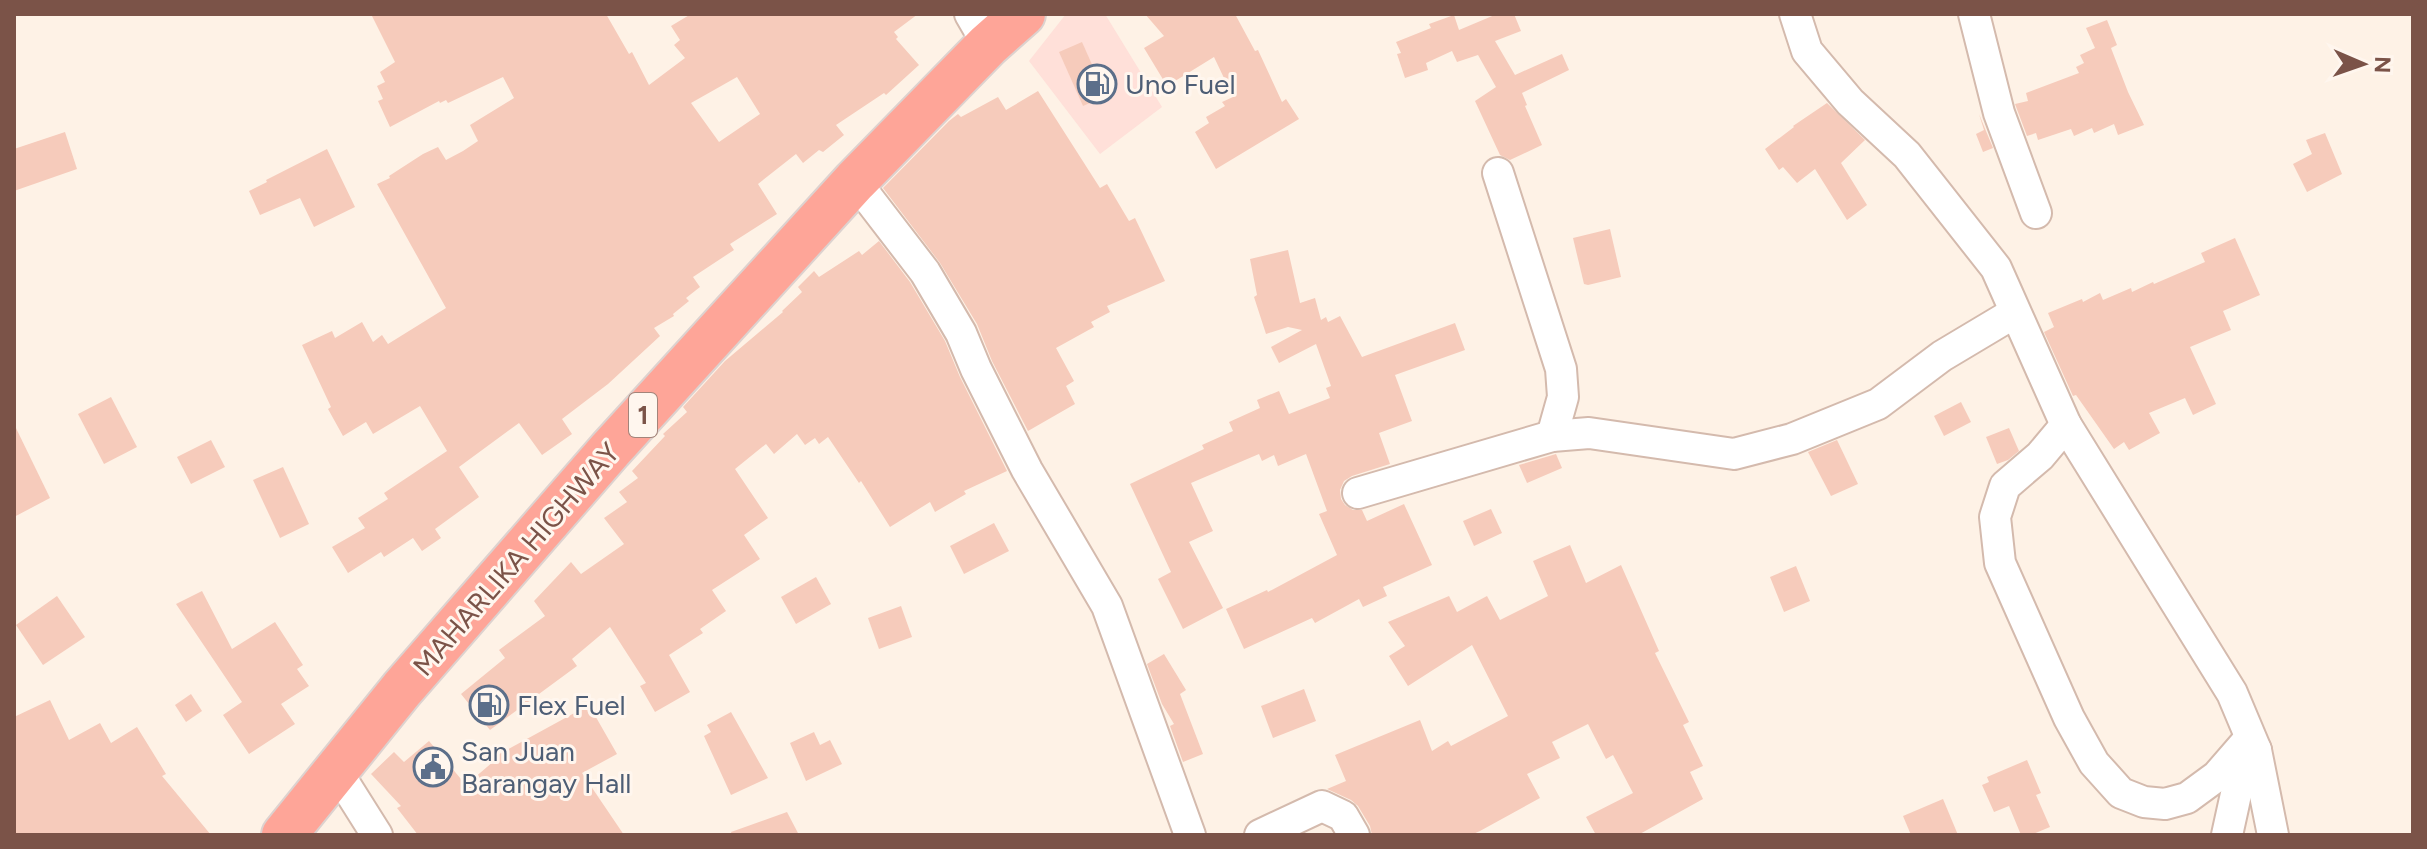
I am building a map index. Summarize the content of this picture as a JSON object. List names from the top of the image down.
{
  "streets": {
    "highway": ["1", "MAHARLIKA HIGHWAY"]
  },
  "places": {
    "fuel station": ["Uno Fuel", "Flex Fuel"],
    "public building": ["San Juan Barangay Hall"]
  },
  "north": "right"
}
